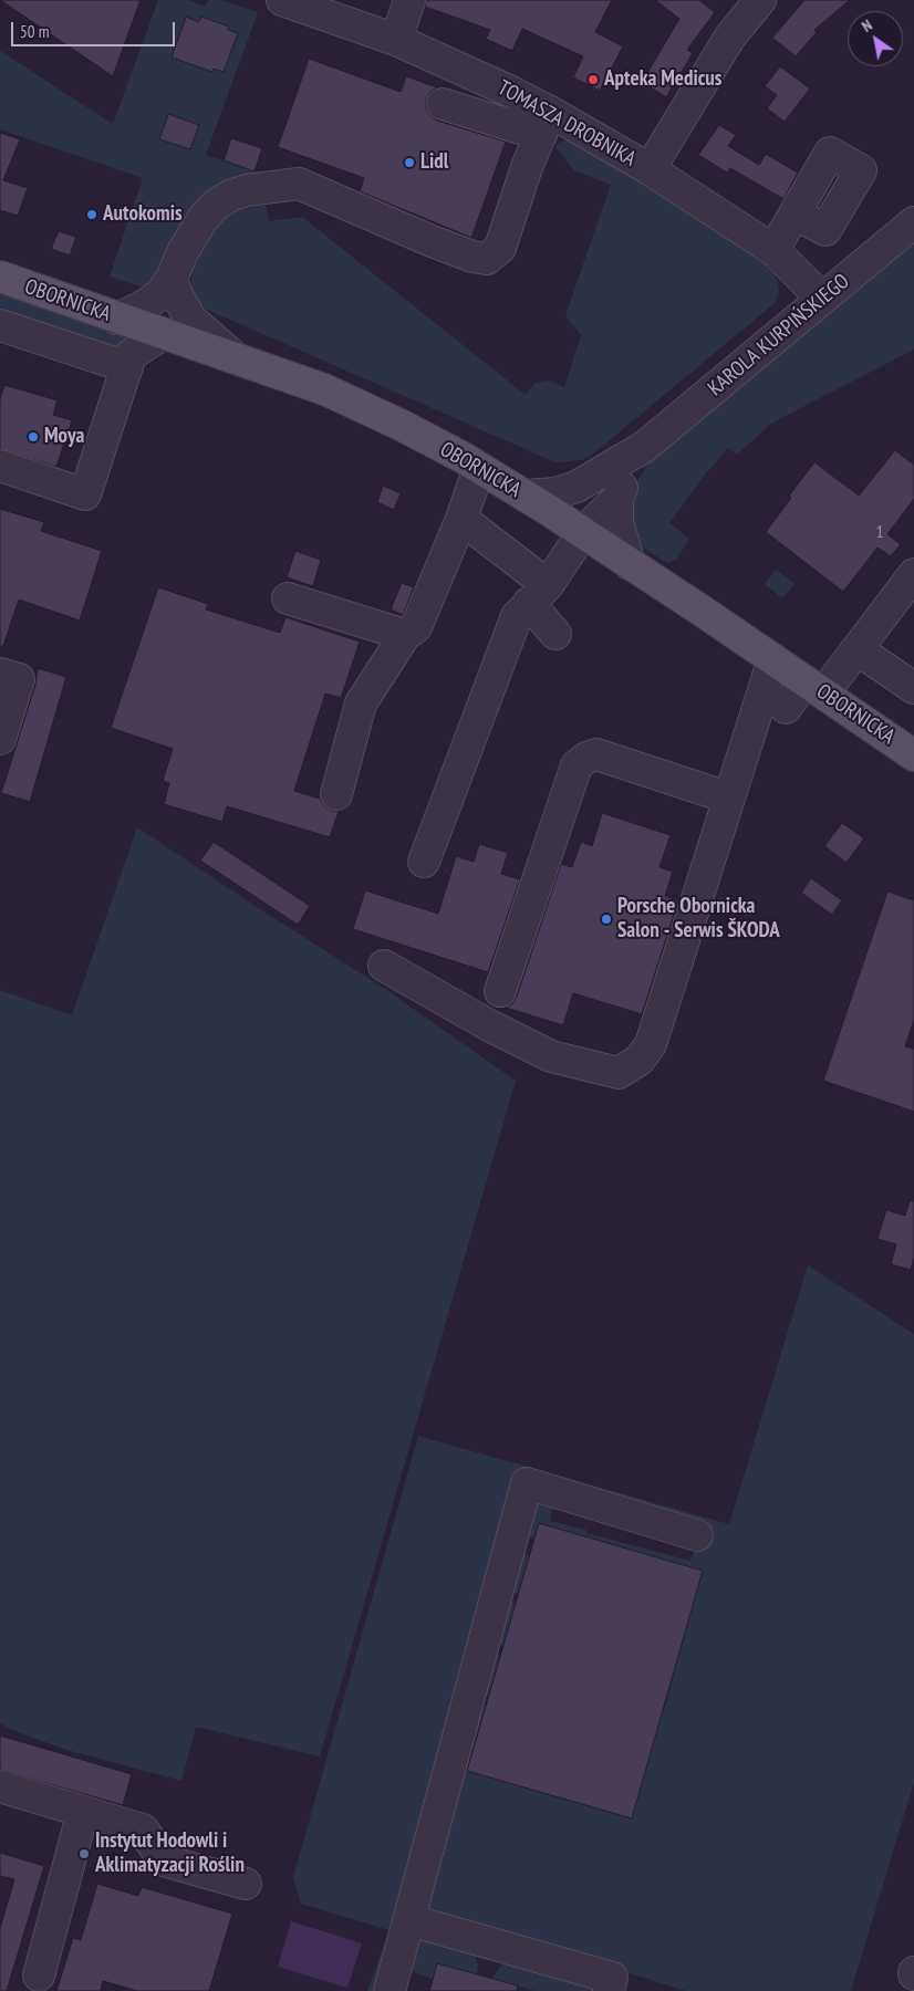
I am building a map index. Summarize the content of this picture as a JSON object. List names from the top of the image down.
{
  "streets": {
    "main road": ["OBORNICKA"],
    "street": ["TOMASZA DROBNIKA", "KAROLA KURPIŃSKIEGO"]
  },
  "crossings": [
    ["TOMASZA DROBNIKA", "KAROLA KURPIŃSKIEGO"],
    ["OBORNICKA", "KAROLA KURPIŃSKIEGO"]
  ],
  "places": [
    "Apteka Medicus",
    "Lidl",
    "Autokomis",
    "Moya",
    "Porsche Obornicka Salon - Serwis ŠKODA",
    "Instytut Hodowli i Aklimatyzacji Roślin"
  ],
  "house_numbers": ["1"],
  "scale_bar": "50 m",
  "north": "top left"
}
